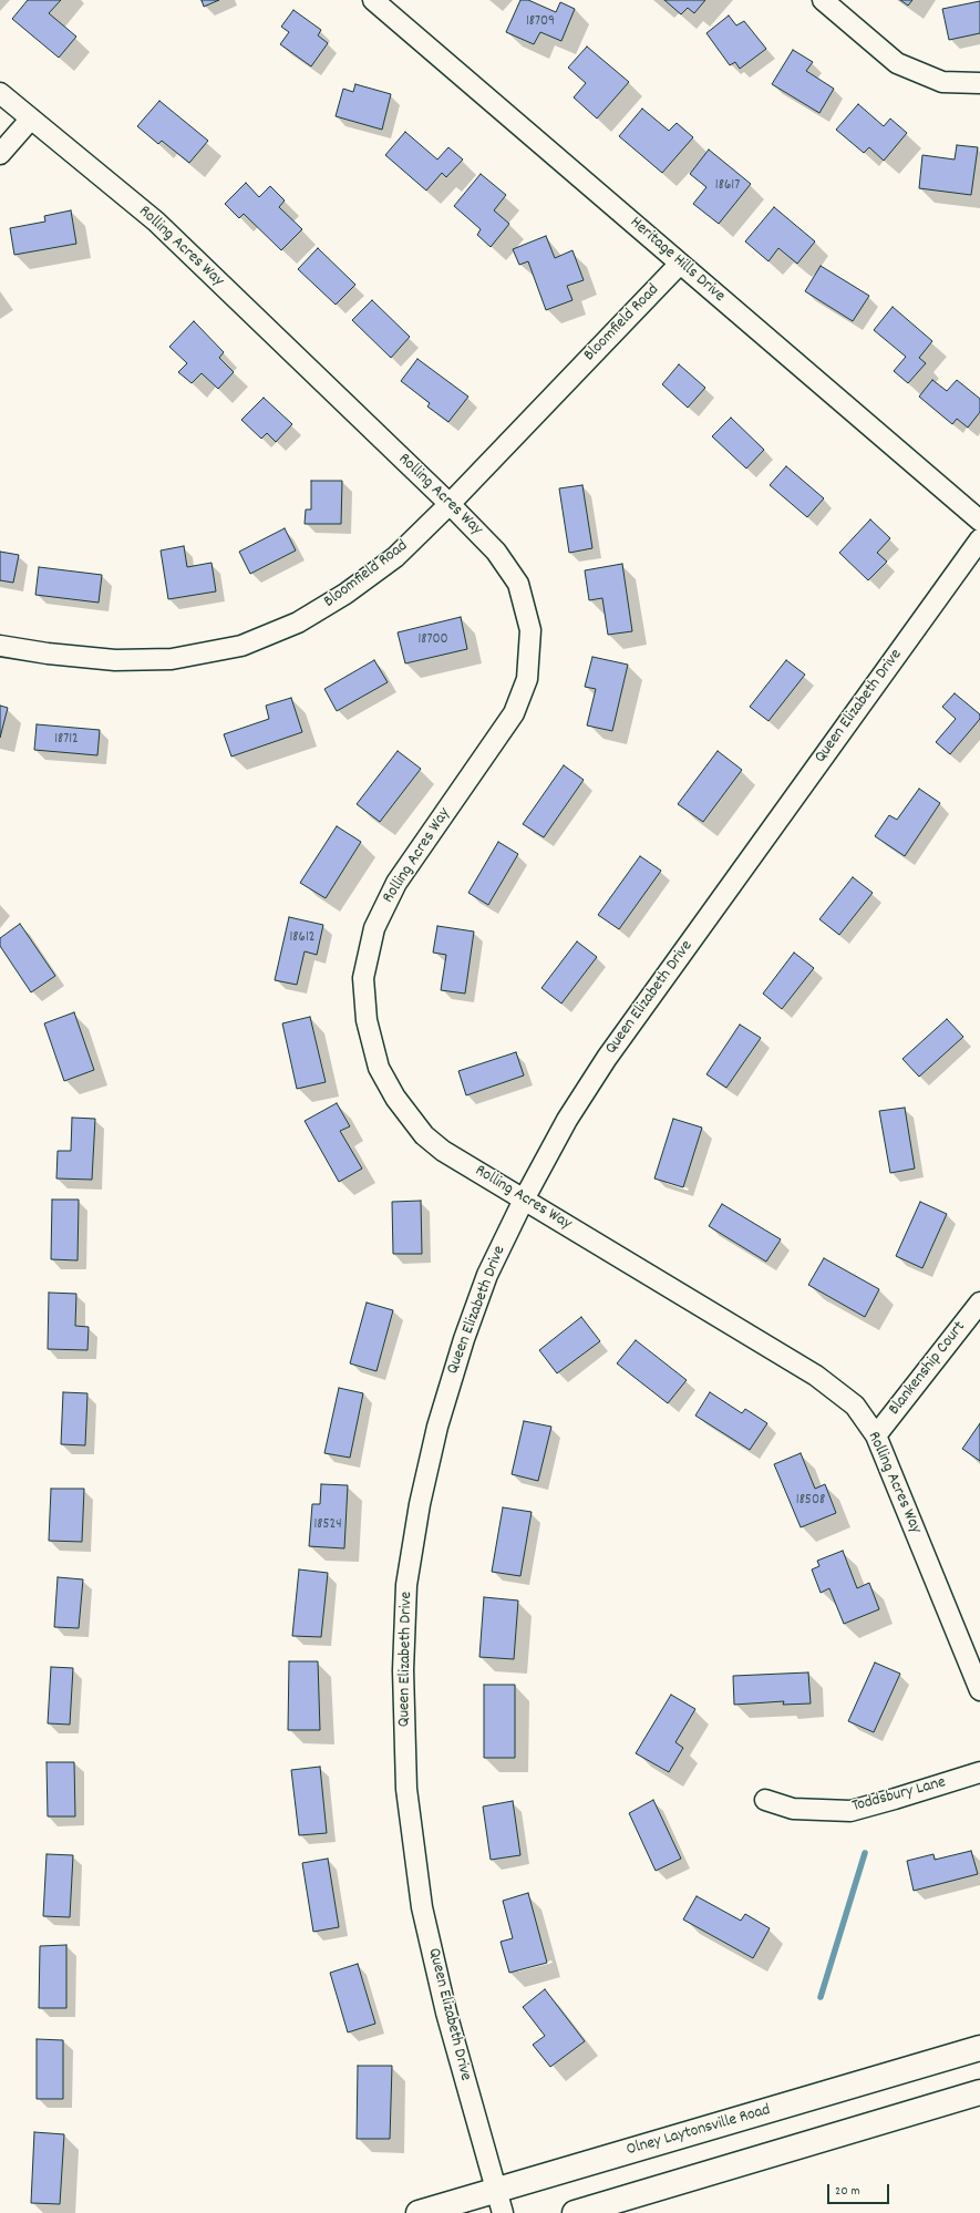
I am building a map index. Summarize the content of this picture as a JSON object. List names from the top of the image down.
{
  "streets": {
    "main road": ["Olney Laytonsville Road"],
    "street": [
      "Rolling Acres Way",
      "Heritage Hills Drive",
      "Bloomfield Road",
      "Queen Elizabeth Drive",
      "Blankenship Court",
      "Toddsbury Lane"
    ]
  },
  "crossings": [
    ["Rolling Acres Way", "Bloomfield Road"],
    ["Rolling Acres Way", "Queen Elizabeth Drive"],
    ["Rolling Acres Way", "Blankenship Court"],
    ["Heritage Hills Drive", "Bloomfield Road"],
    ["Queen Elizabeth Drive", "Olney Laytonsville Road"]
  ],
  "house_numbers": [
    "18709",
    "18617",
    "18700",
    "18712",
    "18612",
    "18508",
    "18524"
  ],
  "scale_bar": "20 m"
}
